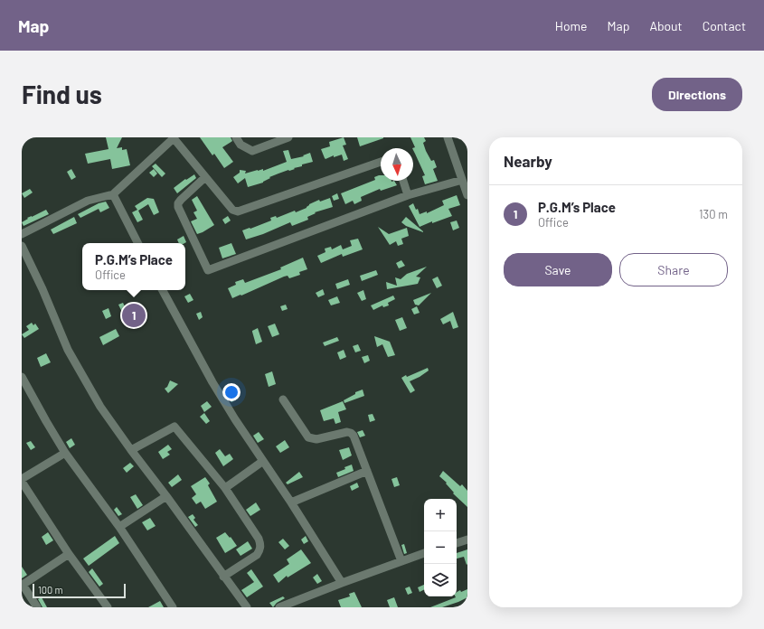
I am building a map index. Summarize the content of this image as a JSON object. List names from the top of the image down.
{
  "scale_bar": "100 m",
  "north": "bottom",
  "page": {
    "header": "Map",
    "nav": [
      "Home",
      "Map",
      "About",
      "Contact"
    ],
    "buttons": [
      "Directions",
      ["Save", "Share"]
    ],
    "title": "Find us",
    "heading": "Nearby",
    "list": [
      {
        "mark": "1",
        "name": "P.G.M’s Place",
        "note": "Office",
        "value": "130 m"
      }
    ],
    "popup": ["P.G.M’s Place", "Office"],
    "pins": "1",
    "map_buttons": ["+", "−"],
    "scale": "100 m"
  }
}
